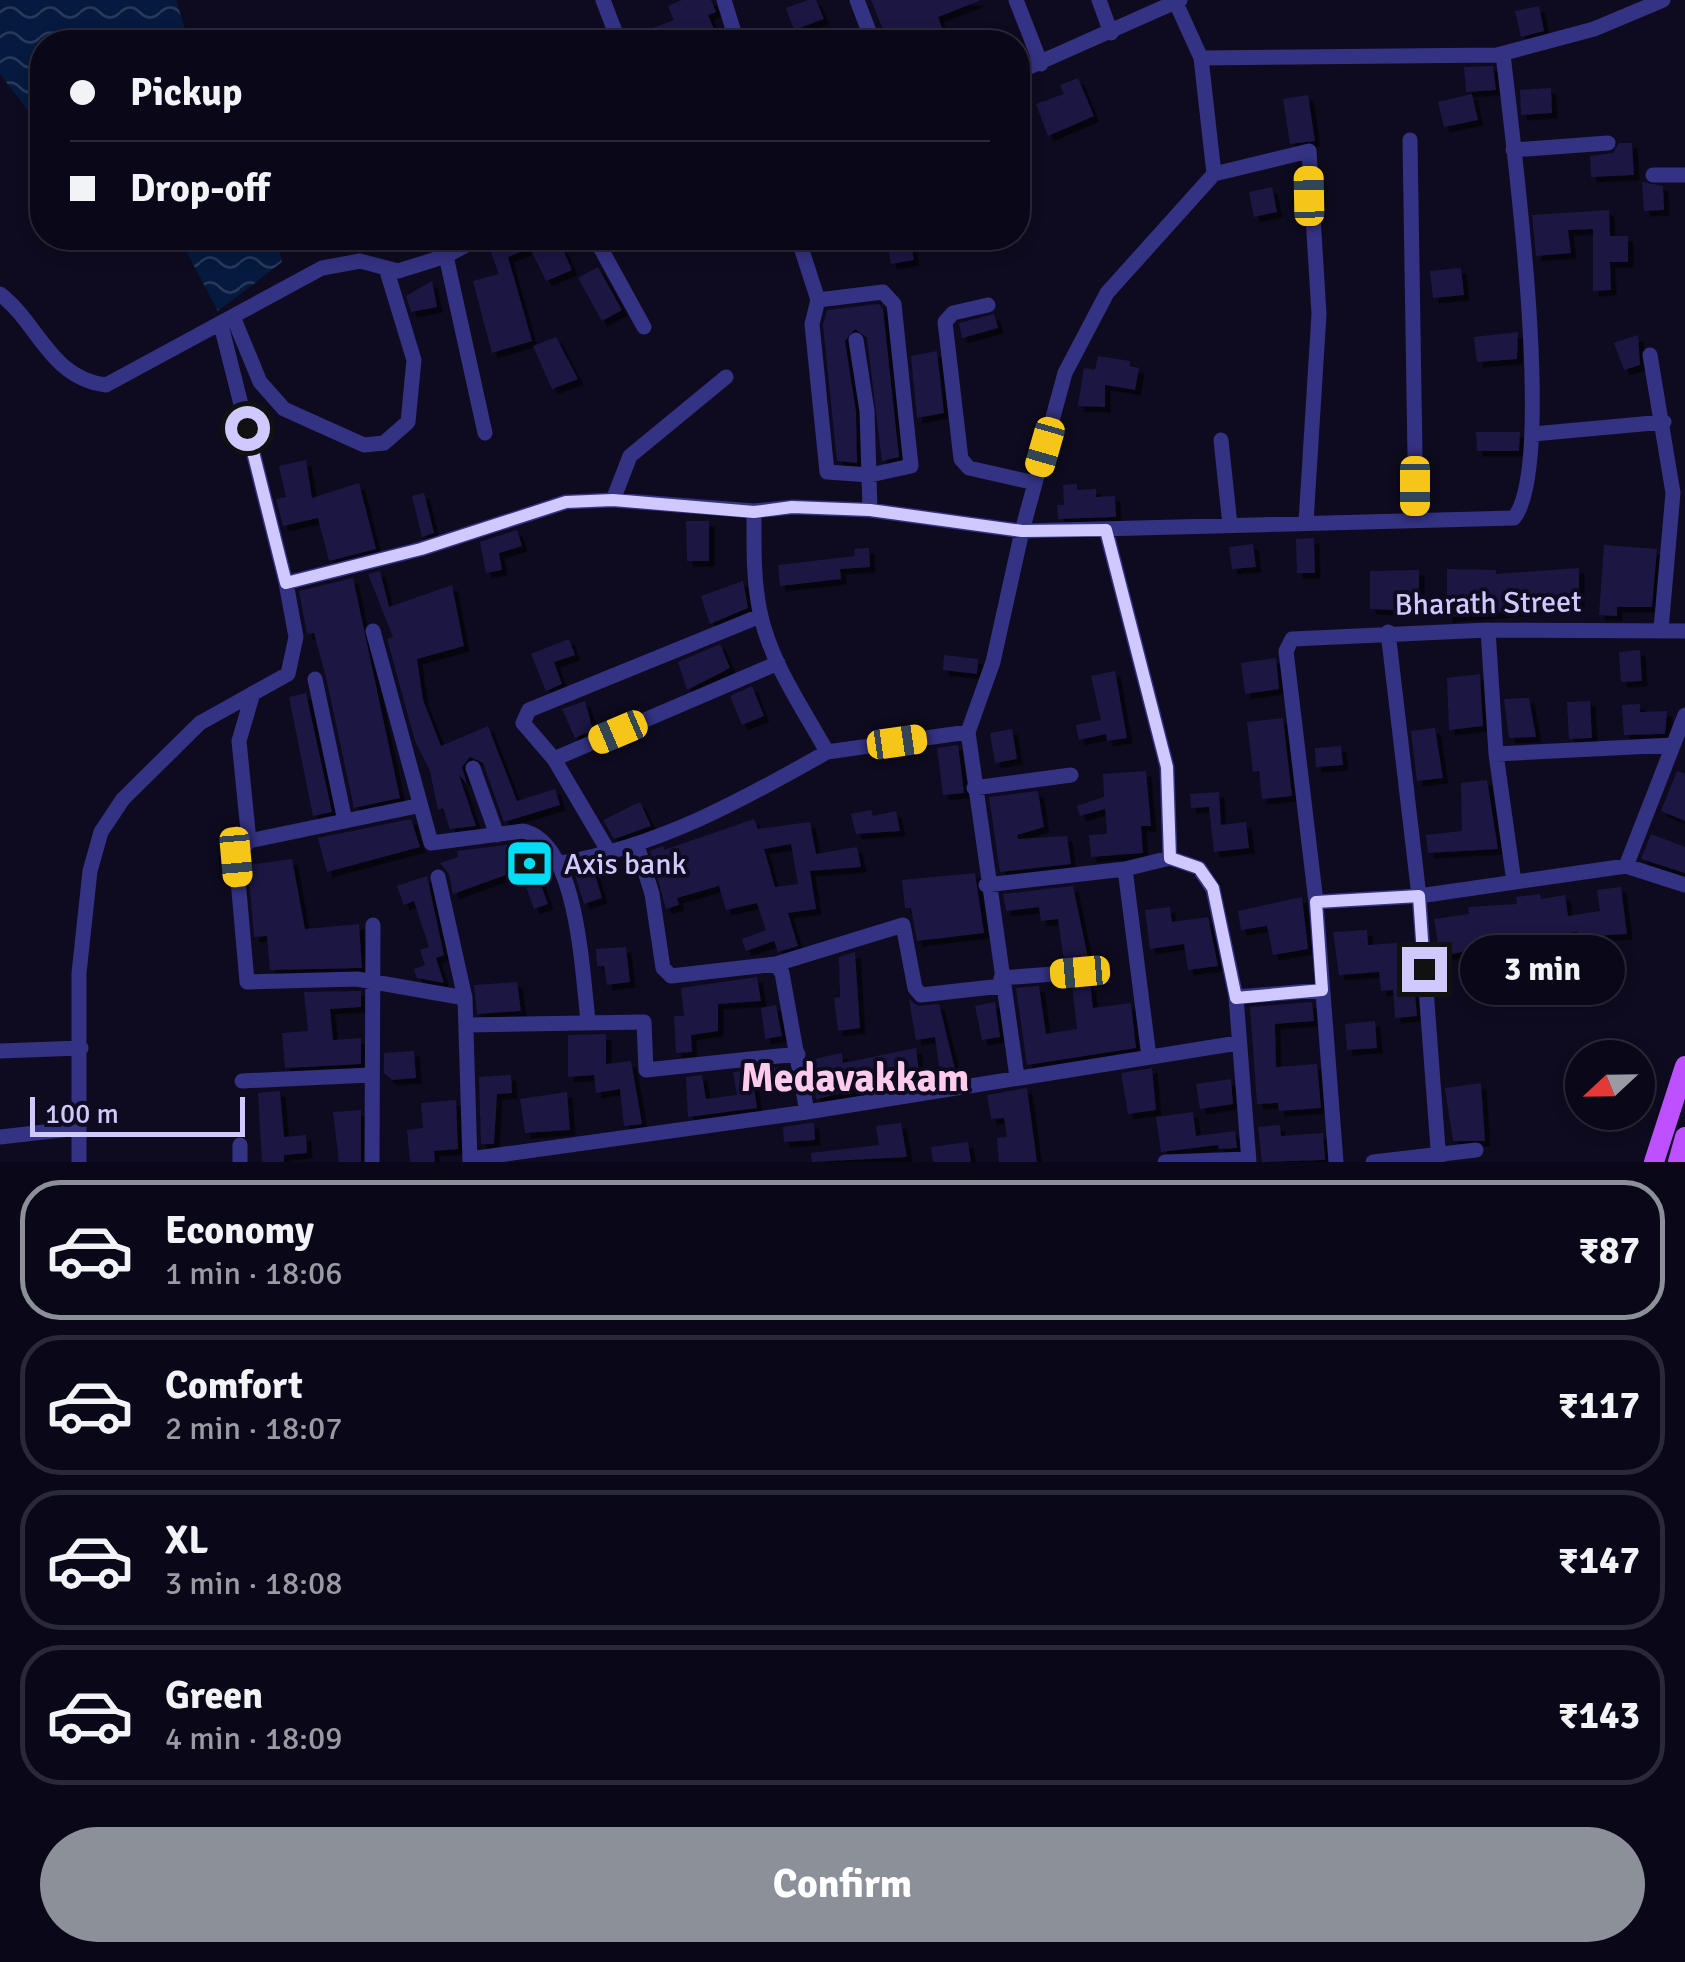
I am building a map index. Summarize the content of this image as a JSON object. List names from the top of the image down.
{
  "streets": {
    "street": ["Bharath Street"]
  },
  "districts": ["Medavakkam"],
  "places": {
    "bank": ["Axis bank"]
  },
  "scale_bar": "100 m",
  "north": "left",
  "page": {
    "banner": ["Pickup", "Drop-off"],
    "bubble": "3 min",
    "scale": "100 m",
    "list": [
      {
        "name": "Economy",
        "note": "1 min · 18:06",
        "value": "₹87"
      },
      {
        "name": "Comfort",
        "note": "2 min · 18:07",
        "value": "₹117"
      },
      {
        "name": "XL",
        "note": "3 min · 18:08",
        "value": "₹147"
      },
      {
        "name": "Green",
        "note": "4 min · 18:09",
        "value": "₹143"
      }
    ],
    "buttons": "Confirm"
  }
}
